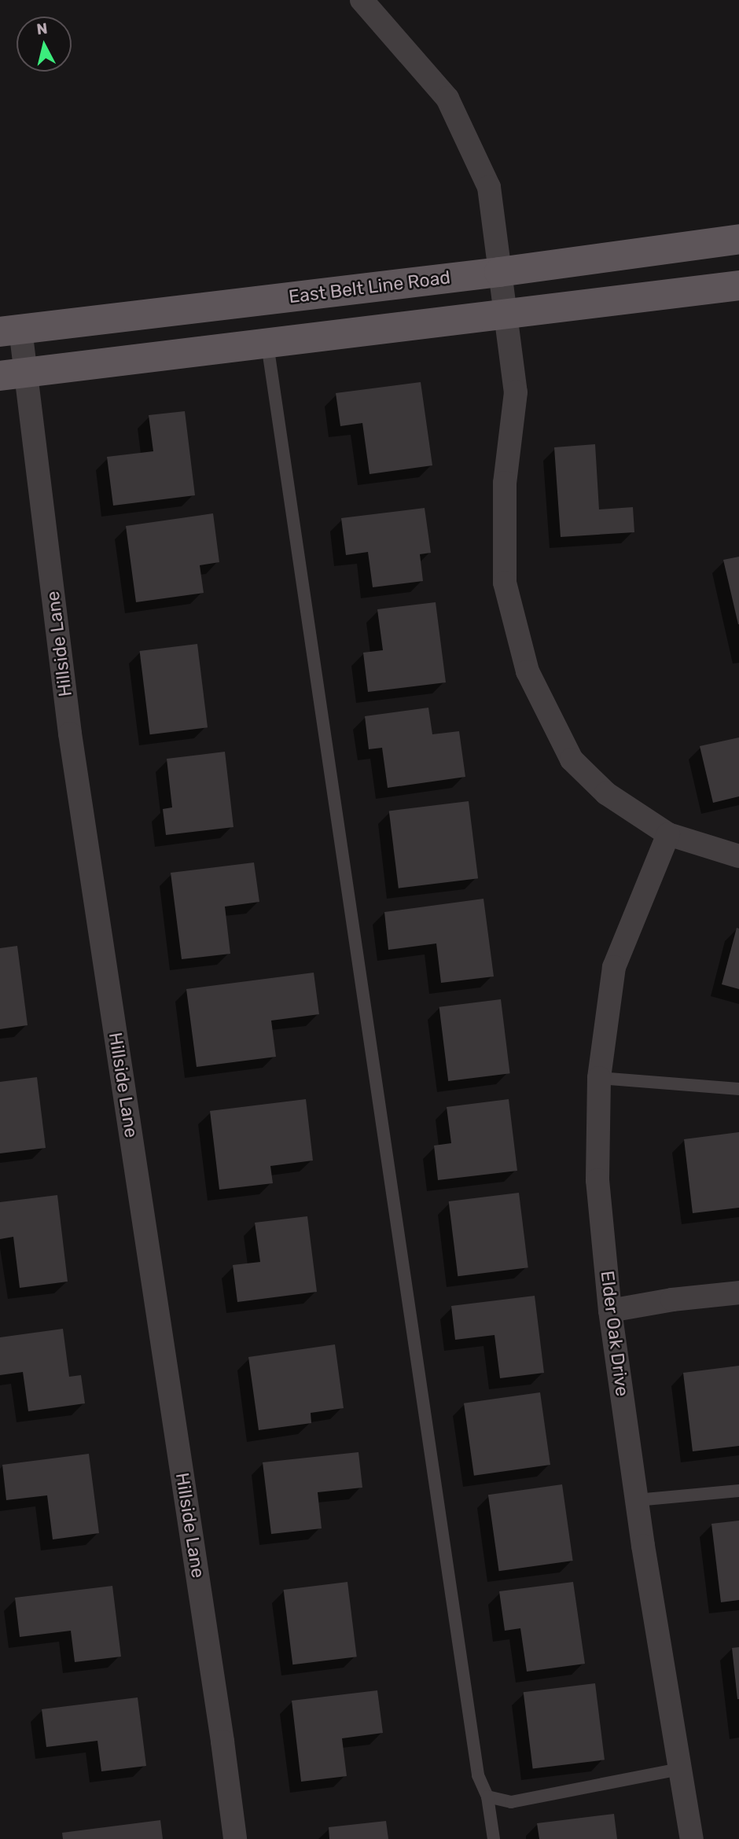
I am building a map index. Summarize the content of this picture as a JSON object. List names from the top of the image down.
{
  "streets": {
    "main road": ["East Belt Line Road"],
    "street": ["Hillside Lane", "Elder Oak Drive"]
  },
  "crossings": [
    ["East Belt Line Road", "Hillside Lane"]
  ],
  "north": "top"
}
